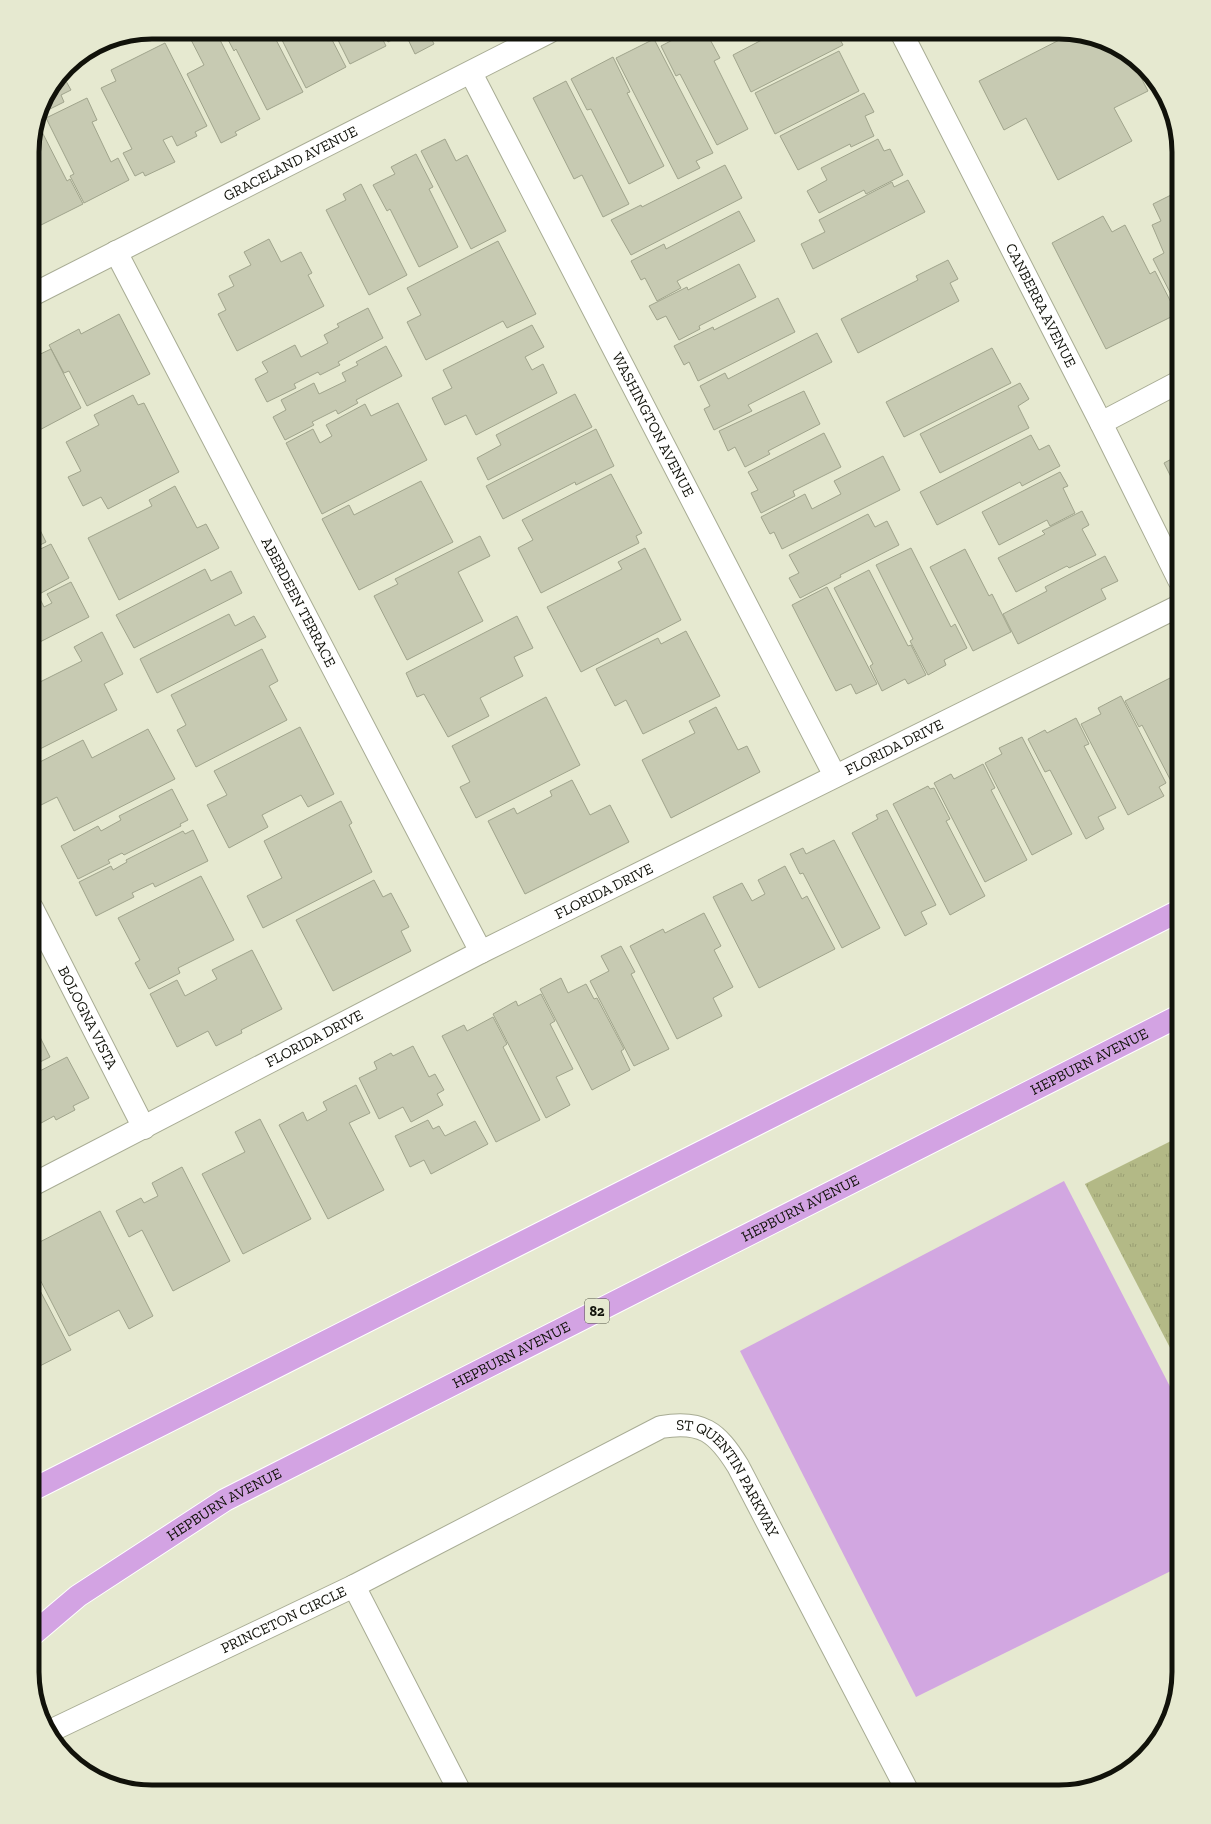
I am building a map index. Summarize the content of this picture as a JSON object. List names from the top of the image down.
{
  "streets": {
    "main road": ["HEPBURN AVENUE", "82"],
    "street": [
      "GRACELAND AVENUE",
      "CANBERRA AVENUE",
      "WASHINGTON AVENUE",
      "ABERDEEN TERRACE",
      "FLORIDA DRIVE",
      "BOLOGNA VISTA",
      "ST QUENTIN PARKWAY",
      "PRINCETON CIRCLE"
    ]
  },
  "crossings": [
    ["GRACELAND AVENUE", "WASHINGTON AVENUE"],
    ["GRACELAND AVENUE", "ABERDEEN TERRACE"],
    ["WASHINGTON AVENUE", "FLORIDA DRIVE"],
    ["ABERDEEN TERRACE", "FLORIDA DRIVE"],
    ["FLORIDA DRIVE", "BOLOGNA VISTA"],
    ["ST QUENTIN PARKWAY", "PRINCETON CIRCLE"]
  ]
}
